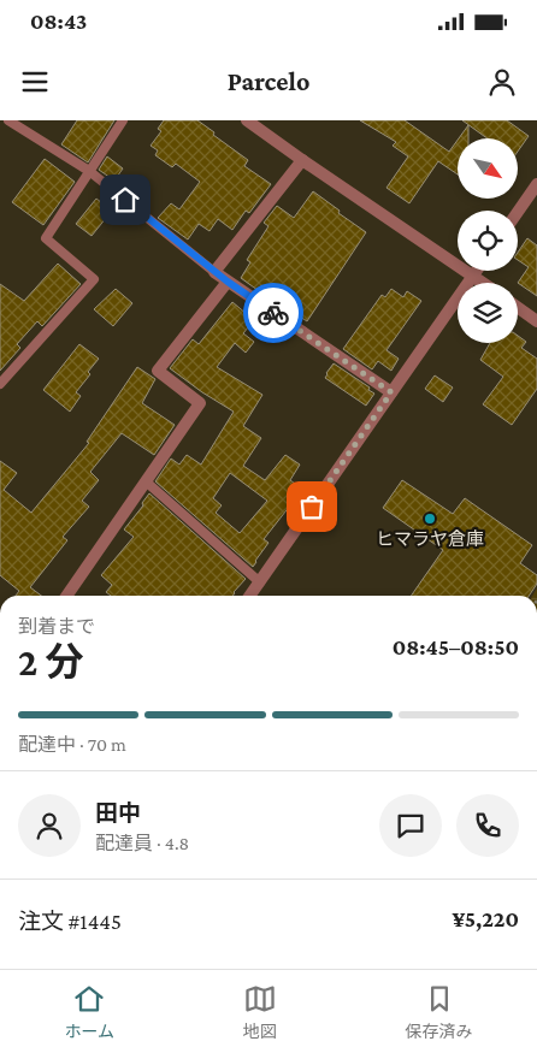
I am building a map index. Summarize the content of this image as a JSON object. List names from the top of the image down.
{
  "places": ["ヒマラヤ倉庫"],
  "north": "bottom right",
  "page": {
    "status": "08:43",
    "header": "Parcelo",
    "heading": ["2 分", "到着まで", "08:45–08:50"],
    "panel": [
      "田中",
      "配達員 · 4.8",
      "注文 #1445",
      "¥5,220"
    ],
    "bar": "配達中 · 70 m",
    "tabs": ["ホーム", "地図", "保存済み"]
  }
}
